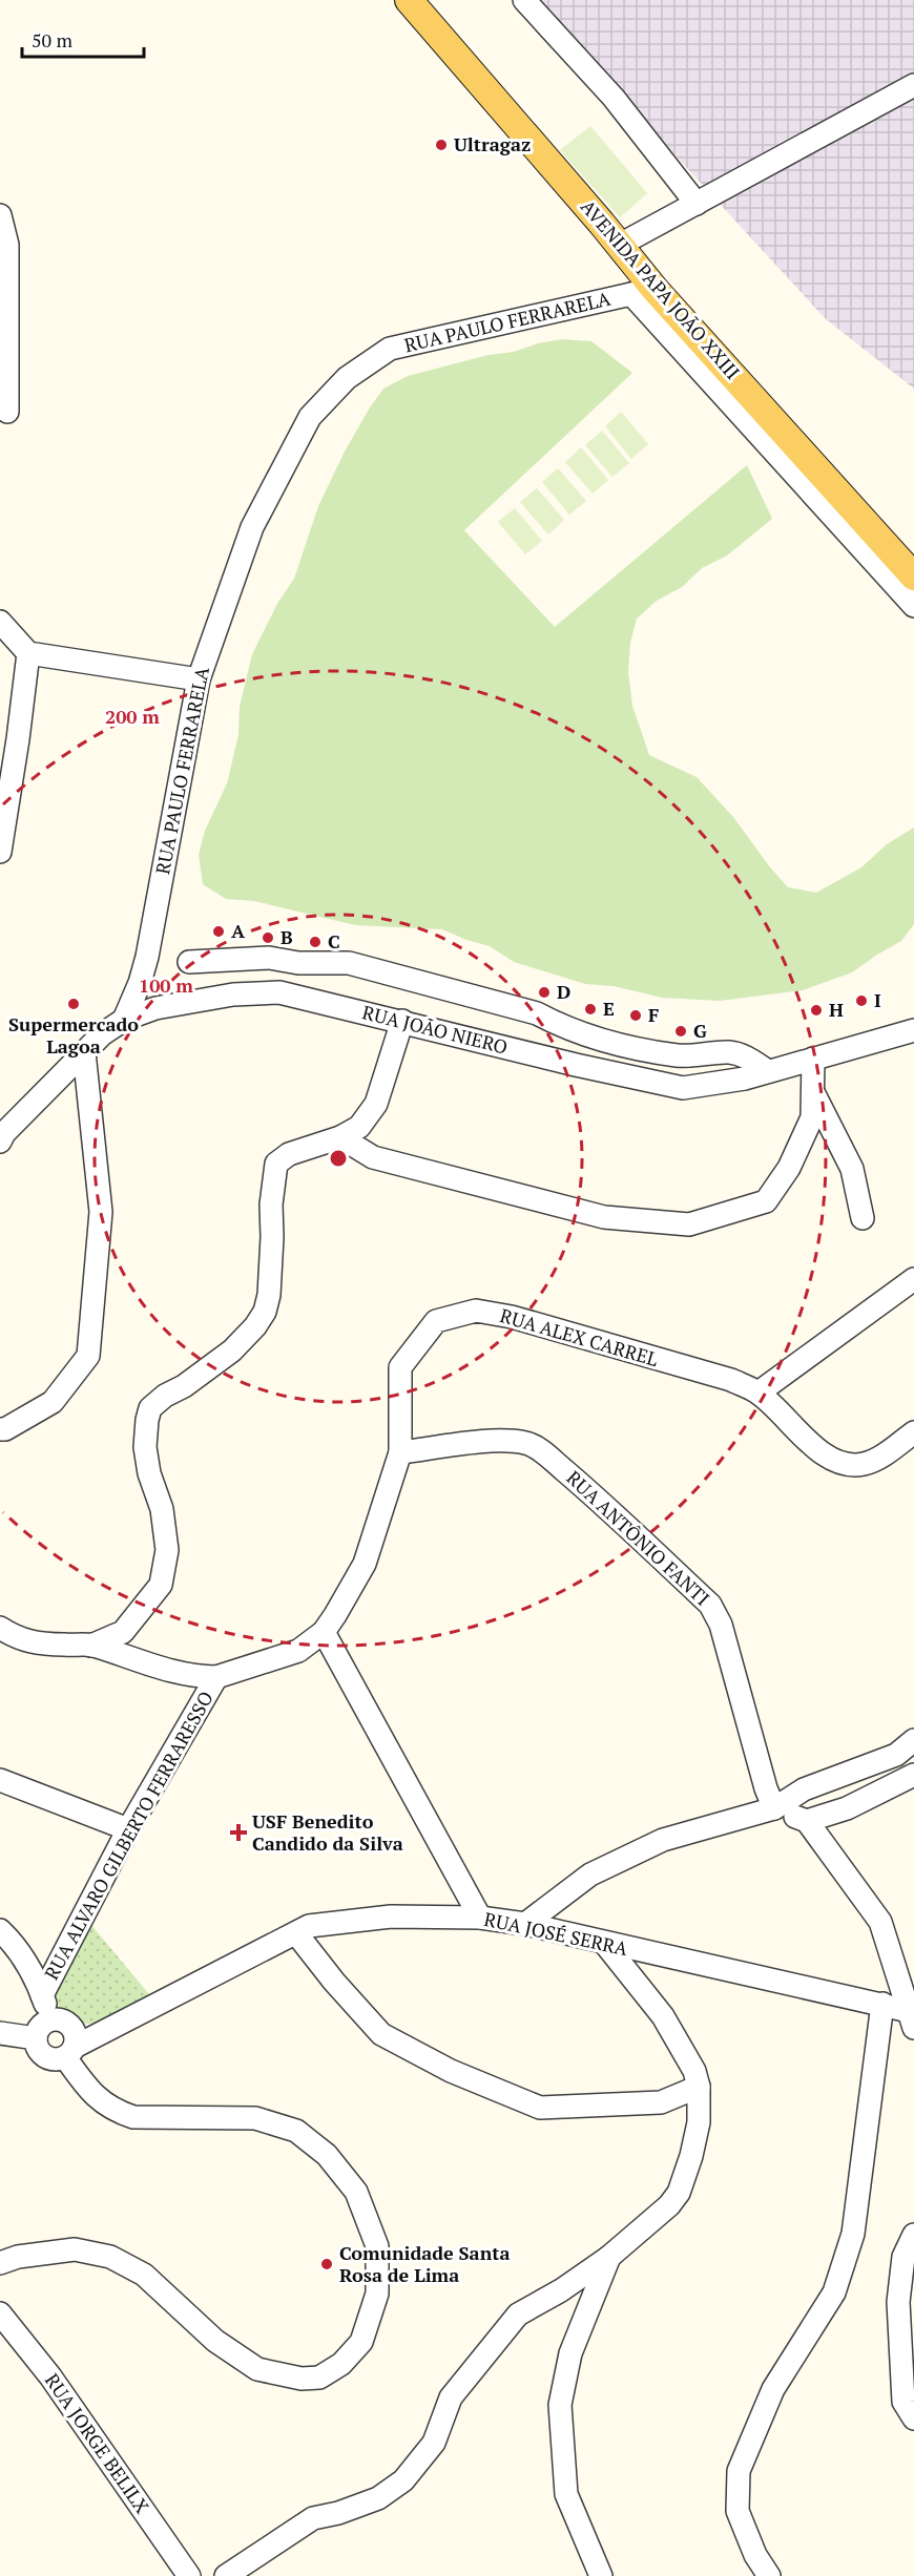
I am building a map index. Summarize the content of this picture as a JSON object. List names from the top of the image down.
{
  "streets": {
    "main road": ["AVENIDA PAPA JOÃO XXIII"],
    "street": [
      "RUA PAULO FERRARELA",
      "RUA JOÃO NIERO",
      "RUA ALEX CARREL",
      "RUA ANTÔNIO FANTI",
      "RUA ALVARO GILBERTO FERRARESSO",
      "RUA JOSÉ SERRA",
      "RUA JORGE BELILX"
    ]
  },
  "crossings": [
    ["AVENIDA PAPA JOÃO XXIII", "RUA PAULO FERRARELA"],
    ["RUA PAULO FERRARELA", "RUA JOÃO NIERO"],
    ["RUA ALEX CARREL", "RUA ANTÔNIO FANTI"],
    ["RUA ALEX CARREL", "RUA ALVARO GILBERTO FERRARESSO"]
  ],
  "places": {
    "other": [
      "Ultragaz",
      "A",
      "B",
      "C",
      "D",
      "I",
      "Supermercado Lagoa",
      "E",
      "H",
      "F",
      "G",
      "Comunidade Santa Rosa de Lima"
    ],
    "health": ["USF Benedito Candido da Silva"]
  },
  "scale_bar": "50 m",
  "rings": ["200 m", "100 m"]
}
